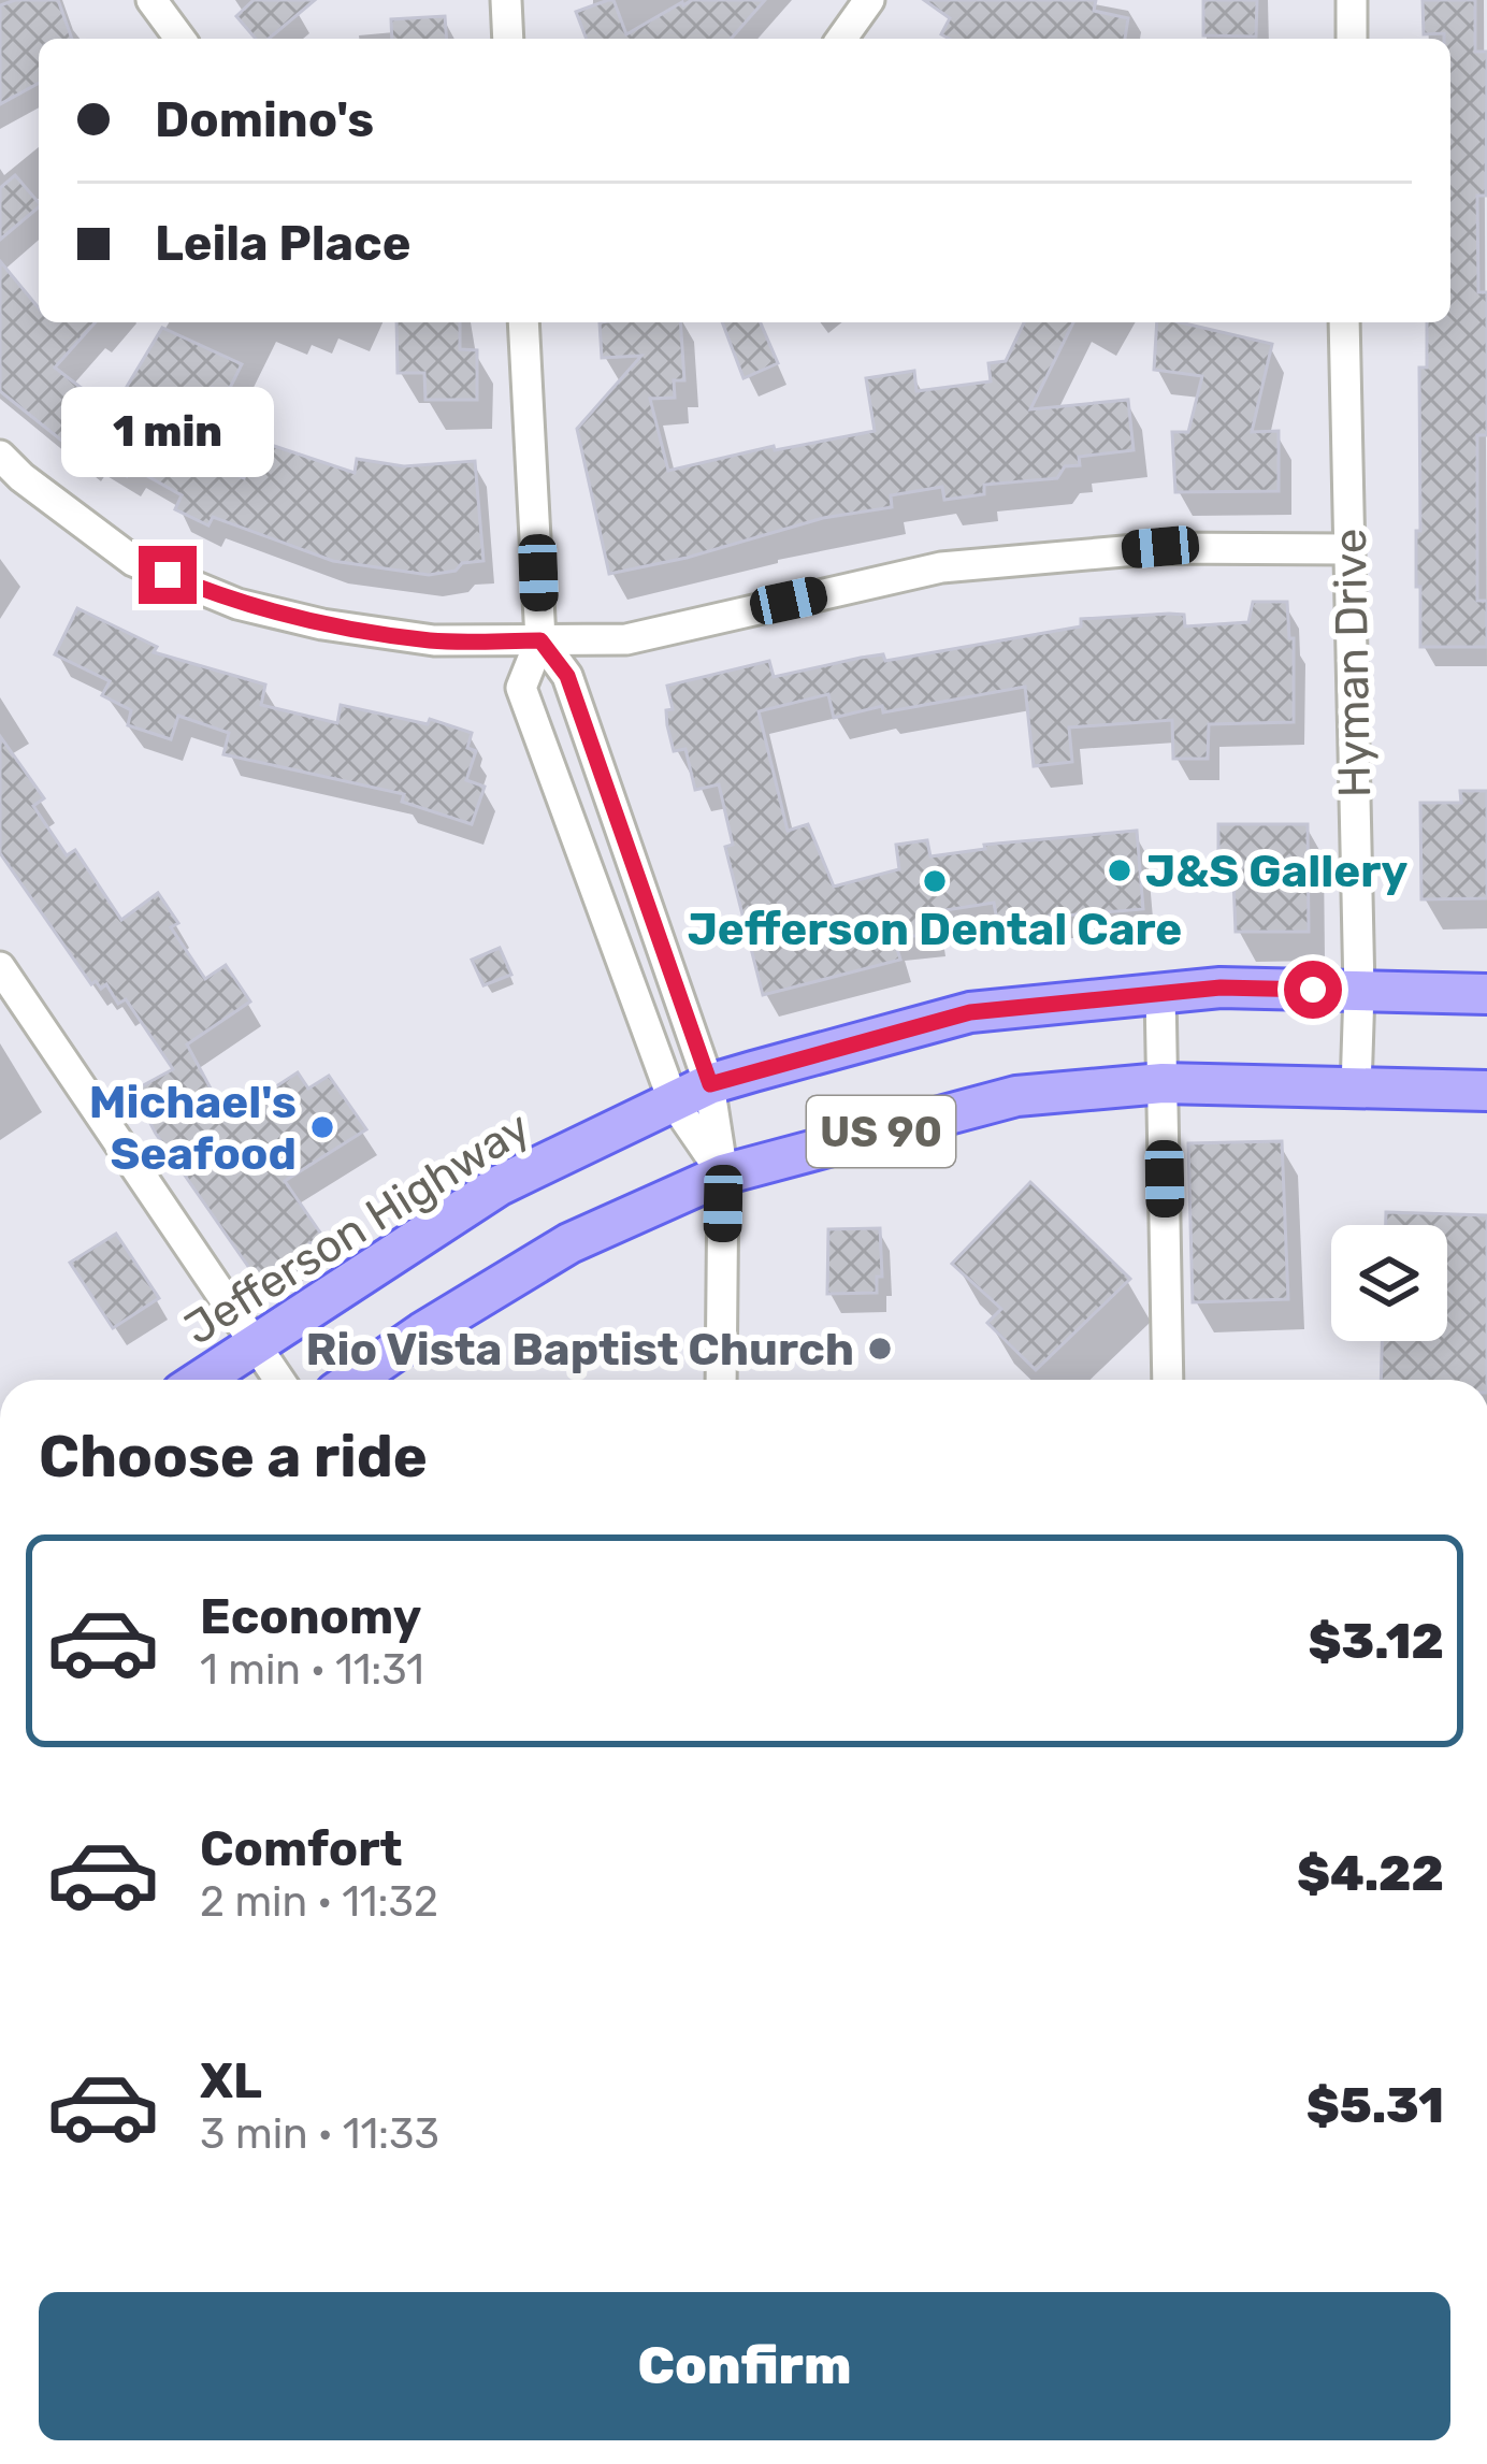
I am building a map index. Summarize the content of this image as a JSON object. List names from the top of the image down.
{
  "streets": {
    "main road": ["US 90", "Jefferson Highway"],
    "street": ["Hyman Drive"]
  },
  "crossings": [
    ["Hyman Drive", "US 90"],
    ["Hyman Drive", "Jefferson Highway"]
  ],
  "places": [
    "J&S Gallery",
    "Jefferson Dental Care",
    "Michael's Seafood",
    "Rio Vista Baptist Church"
  ],
  "page": {
    "banner": ["Domino's", "Leila Place"],
    "bubble": "1 min",
    "heading": "Choose a ride",
    "list": [
      {
        "name": "Economy",
        "note": "1 min · 11:31",
        "value": "$3.12"
      },
      {
        "name": "Comfort",
        "note": "2 min · 11:32",
        "value": "$4.22"
      },
      {
        "name": "XL",
        "note": "3 min · 11:33",
        "value": "$5.31"
      }
    ],
    "buttons": "Confirm"
  }
}
